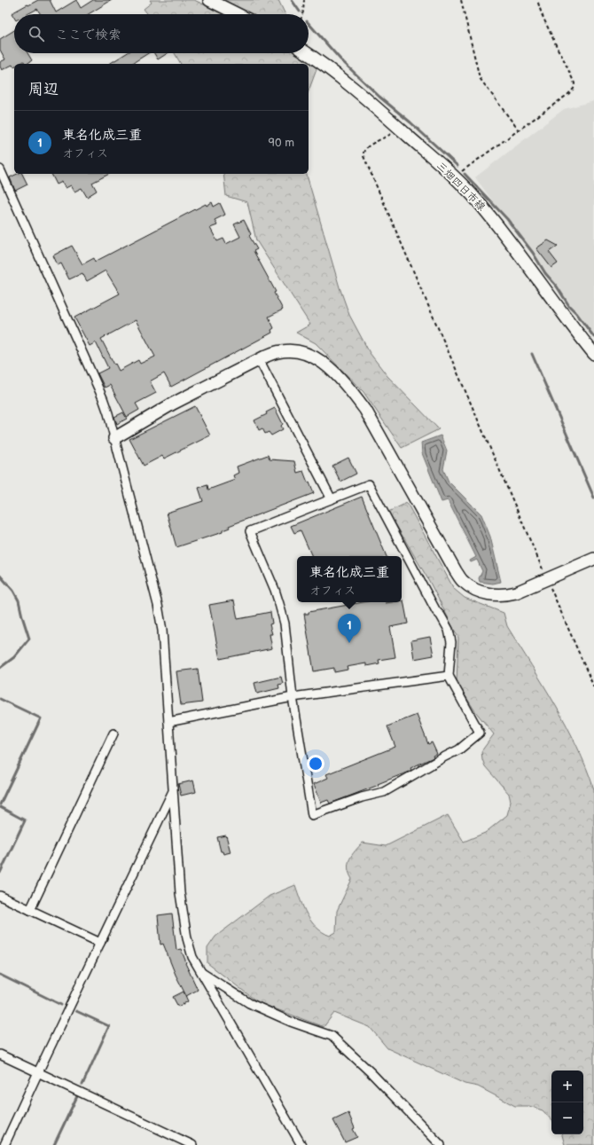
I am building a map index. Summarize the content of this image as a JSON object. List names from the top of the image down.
{
  "streets": {
    "street": ["三畑四日市線"]
  },
  "page": {
    "search": "ここで検索",
    "heading": "周辺",
    "list": [
      {
        "mark": "1",
        "name": "東名化成三重",
        "note": "オフィス",
        "value": "90 m"
      }
    ],
    "popup": ["東名化成三重", "オフィス"],
    "pins": "1",
    "map_buttons": ["+", "−"]
  }
}
